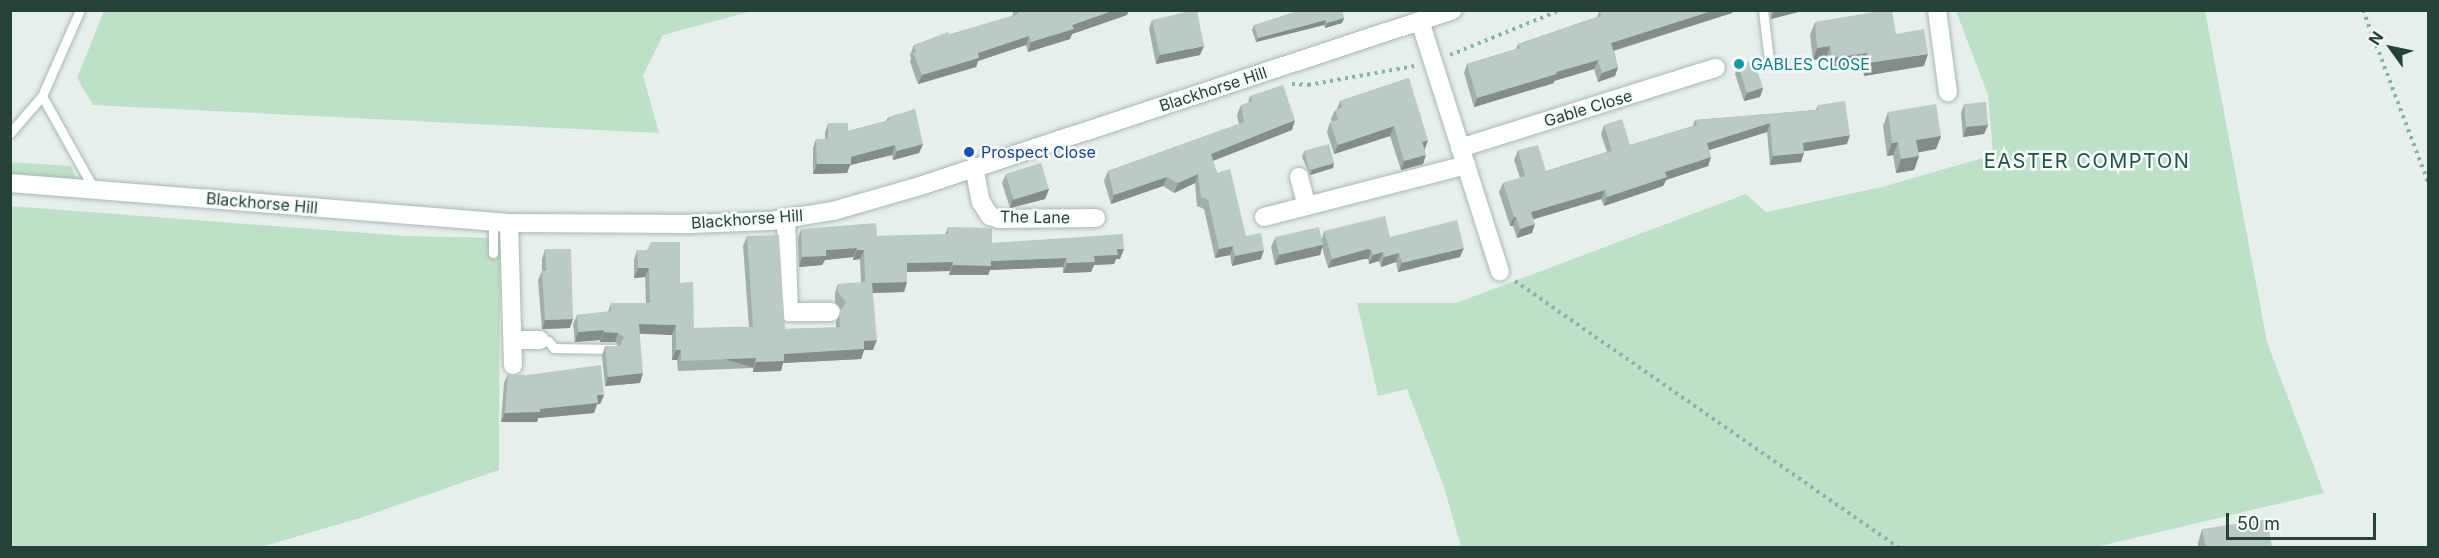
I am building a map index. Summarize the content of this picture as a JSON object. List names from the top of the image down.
{
  "streets": {
    "main road": ["Blackhorse Hill", "Gable Close", "The Lane"]
  },
  "crossings": [
    ["Blackhorse Hill", "The Lane"]
  ],
  "districts": ["EASTER COMPTON"],
  "places": ["GABLES CLOSE", "Prospect Close"],
  "scale_bar": "50 m",
  "north": "top left"
}
